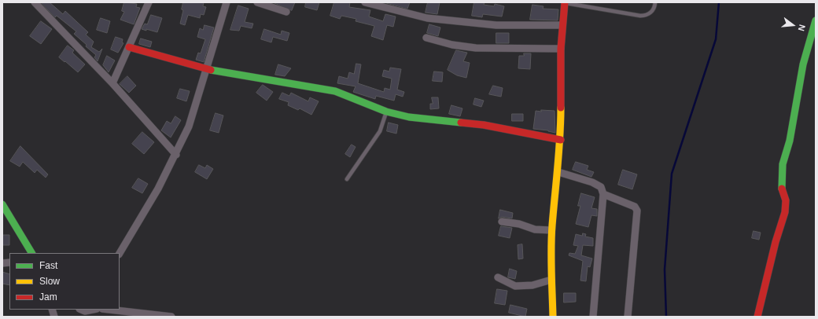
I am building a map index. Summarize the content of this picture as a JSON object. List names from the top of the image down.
{
  "legend": ["Fast", "Slow", "Jam"],
  "north": "right"
}
